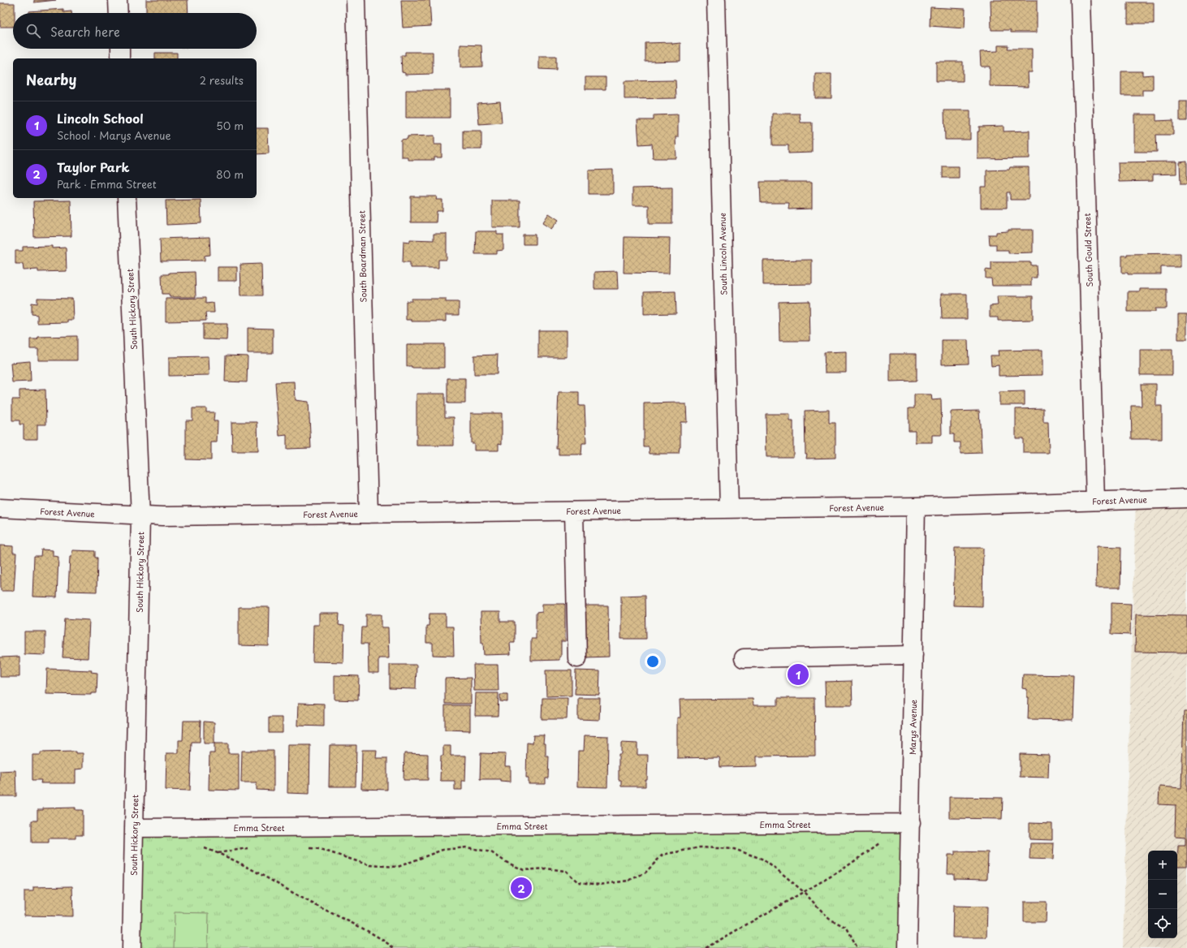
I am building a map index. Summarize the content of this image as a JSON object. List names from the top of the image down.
{
  "streets": {
    "street": [
      "South Gould Street",
      "South Lincoln Avenue",
      "South Boardman Street",
      "South Hickory Street",
      "Forest Avenue",
      "Marys Avenue",
      "Emma Street"
    ]
  },
  "crossings": [
    ["South Gould Street", "Forest Avenue"],
    ["South Lincoln Avenue", "Forest Avenue"],
    ["South Boardman Street", "Forest Avenue"],
    ["South Hickory Street", "Forest Avenue"],
    ["South Hickory Street", "Emma Street"],
    ["Forest Avenue", "Marys Avenue"],
    ["Marys Avenue", "Emma Street"]
  ],
  "page": {
    "search": "Search here",
    "heading": ["Nearby", "2 results"],
    "list": [
      {
        "mark": "1",
        "name": "Lincoln School",
        "note": "School · Marys Avenue",
        "value": "50 m"
      },
      {
        "mark": "2",
        "name": "Taylor Park",
        "note": "Park · Emma Street",
        "value": "80 m"
      }
    ],
    "pins": ["1", "2"],
    "map_buttons": ["+", "−"]
  }
}
